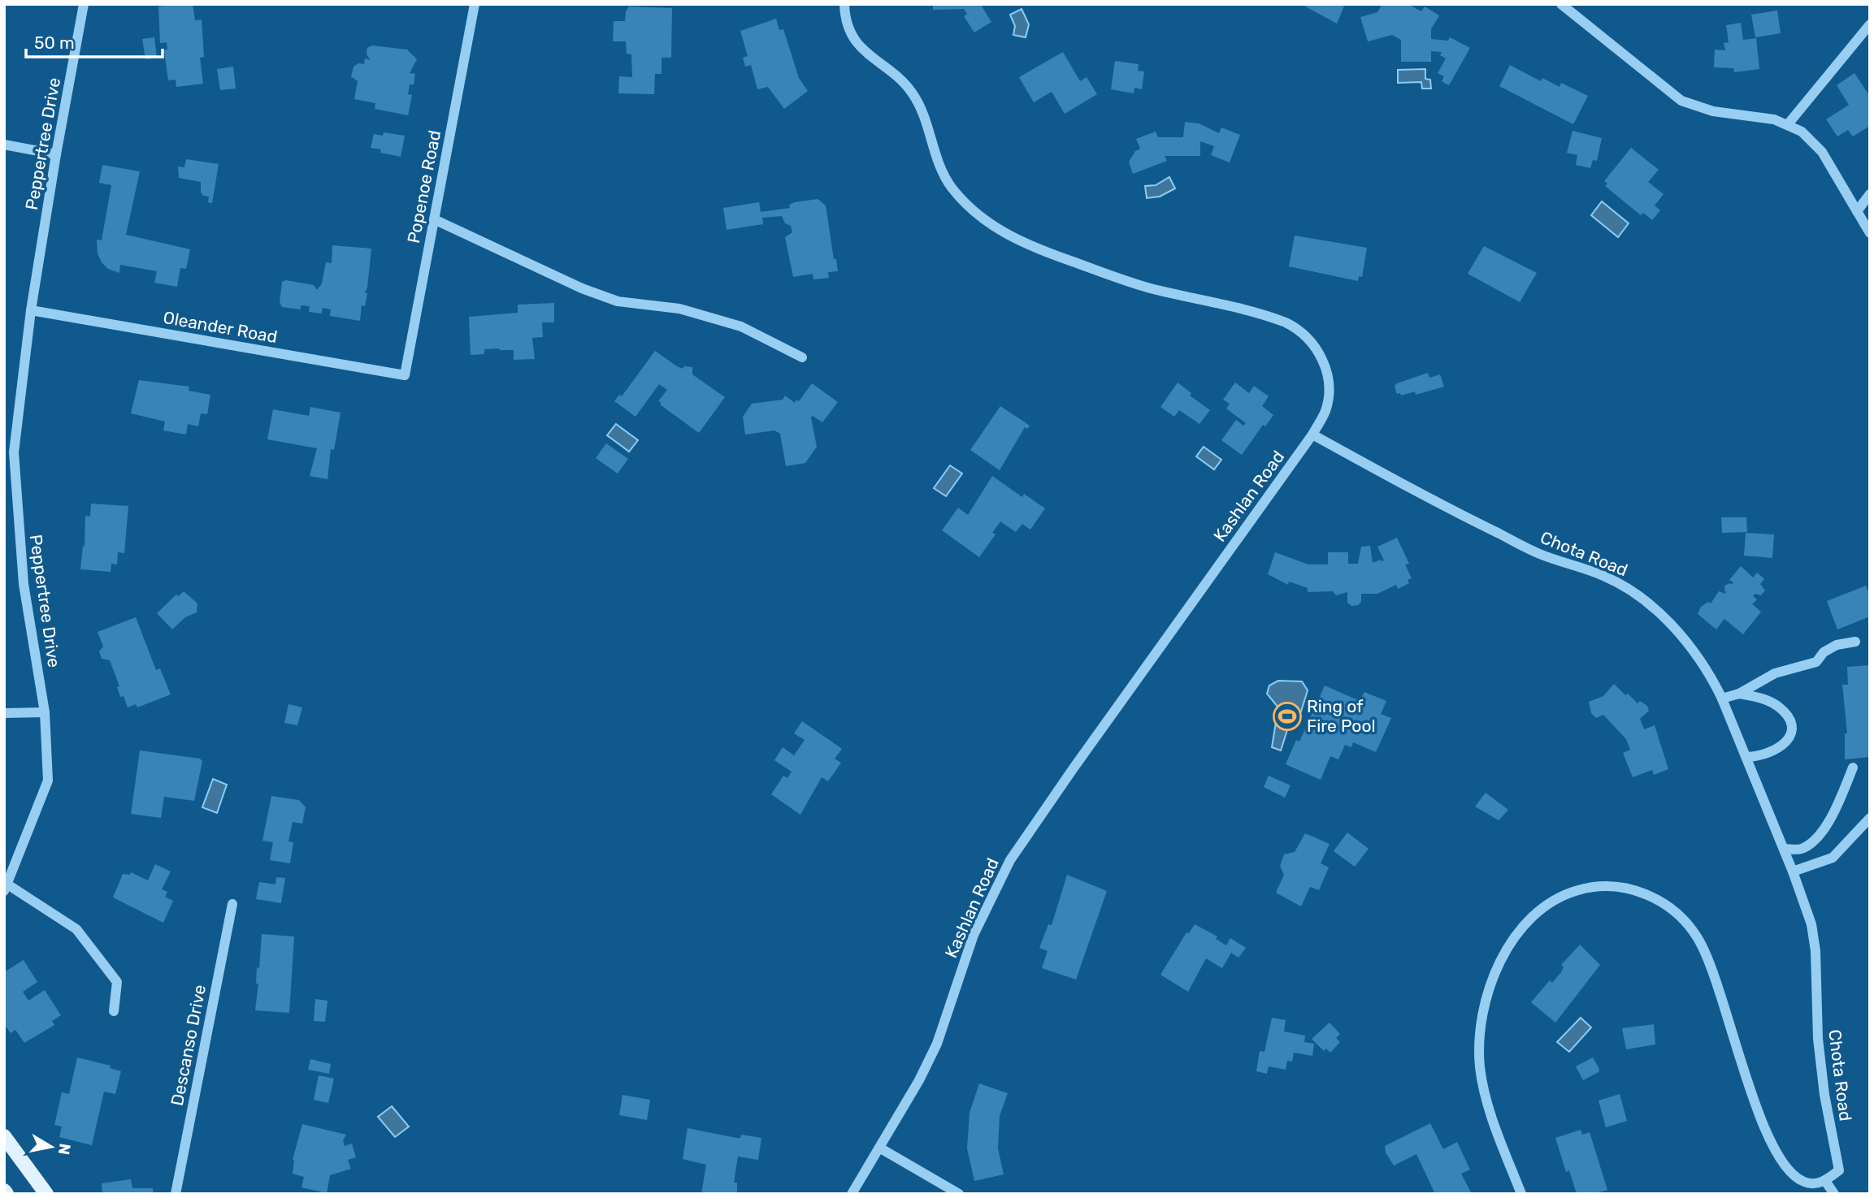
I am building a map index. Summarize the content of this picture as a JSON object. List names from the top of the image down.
{
  "streets": {
    "street": [
      "Peppertree Drive",
      "Popenoe Road",
      "Oleander Road",
      "Kashlan Road",
      "Chota Road",
      "Descanso Drive"
    ]
  },
  "crossings": [
    ["Peppertree Drive", "Oleander Road"],
    ["Popenoe Road", "Oleander Road"],
    ["Kashlan Road", "Chota Road"]
  ],
  "places": {
    "sports": ["Ring of Fire Pool"]
  },
  "scale_bar": "50 m",
  "north": "right"
}
